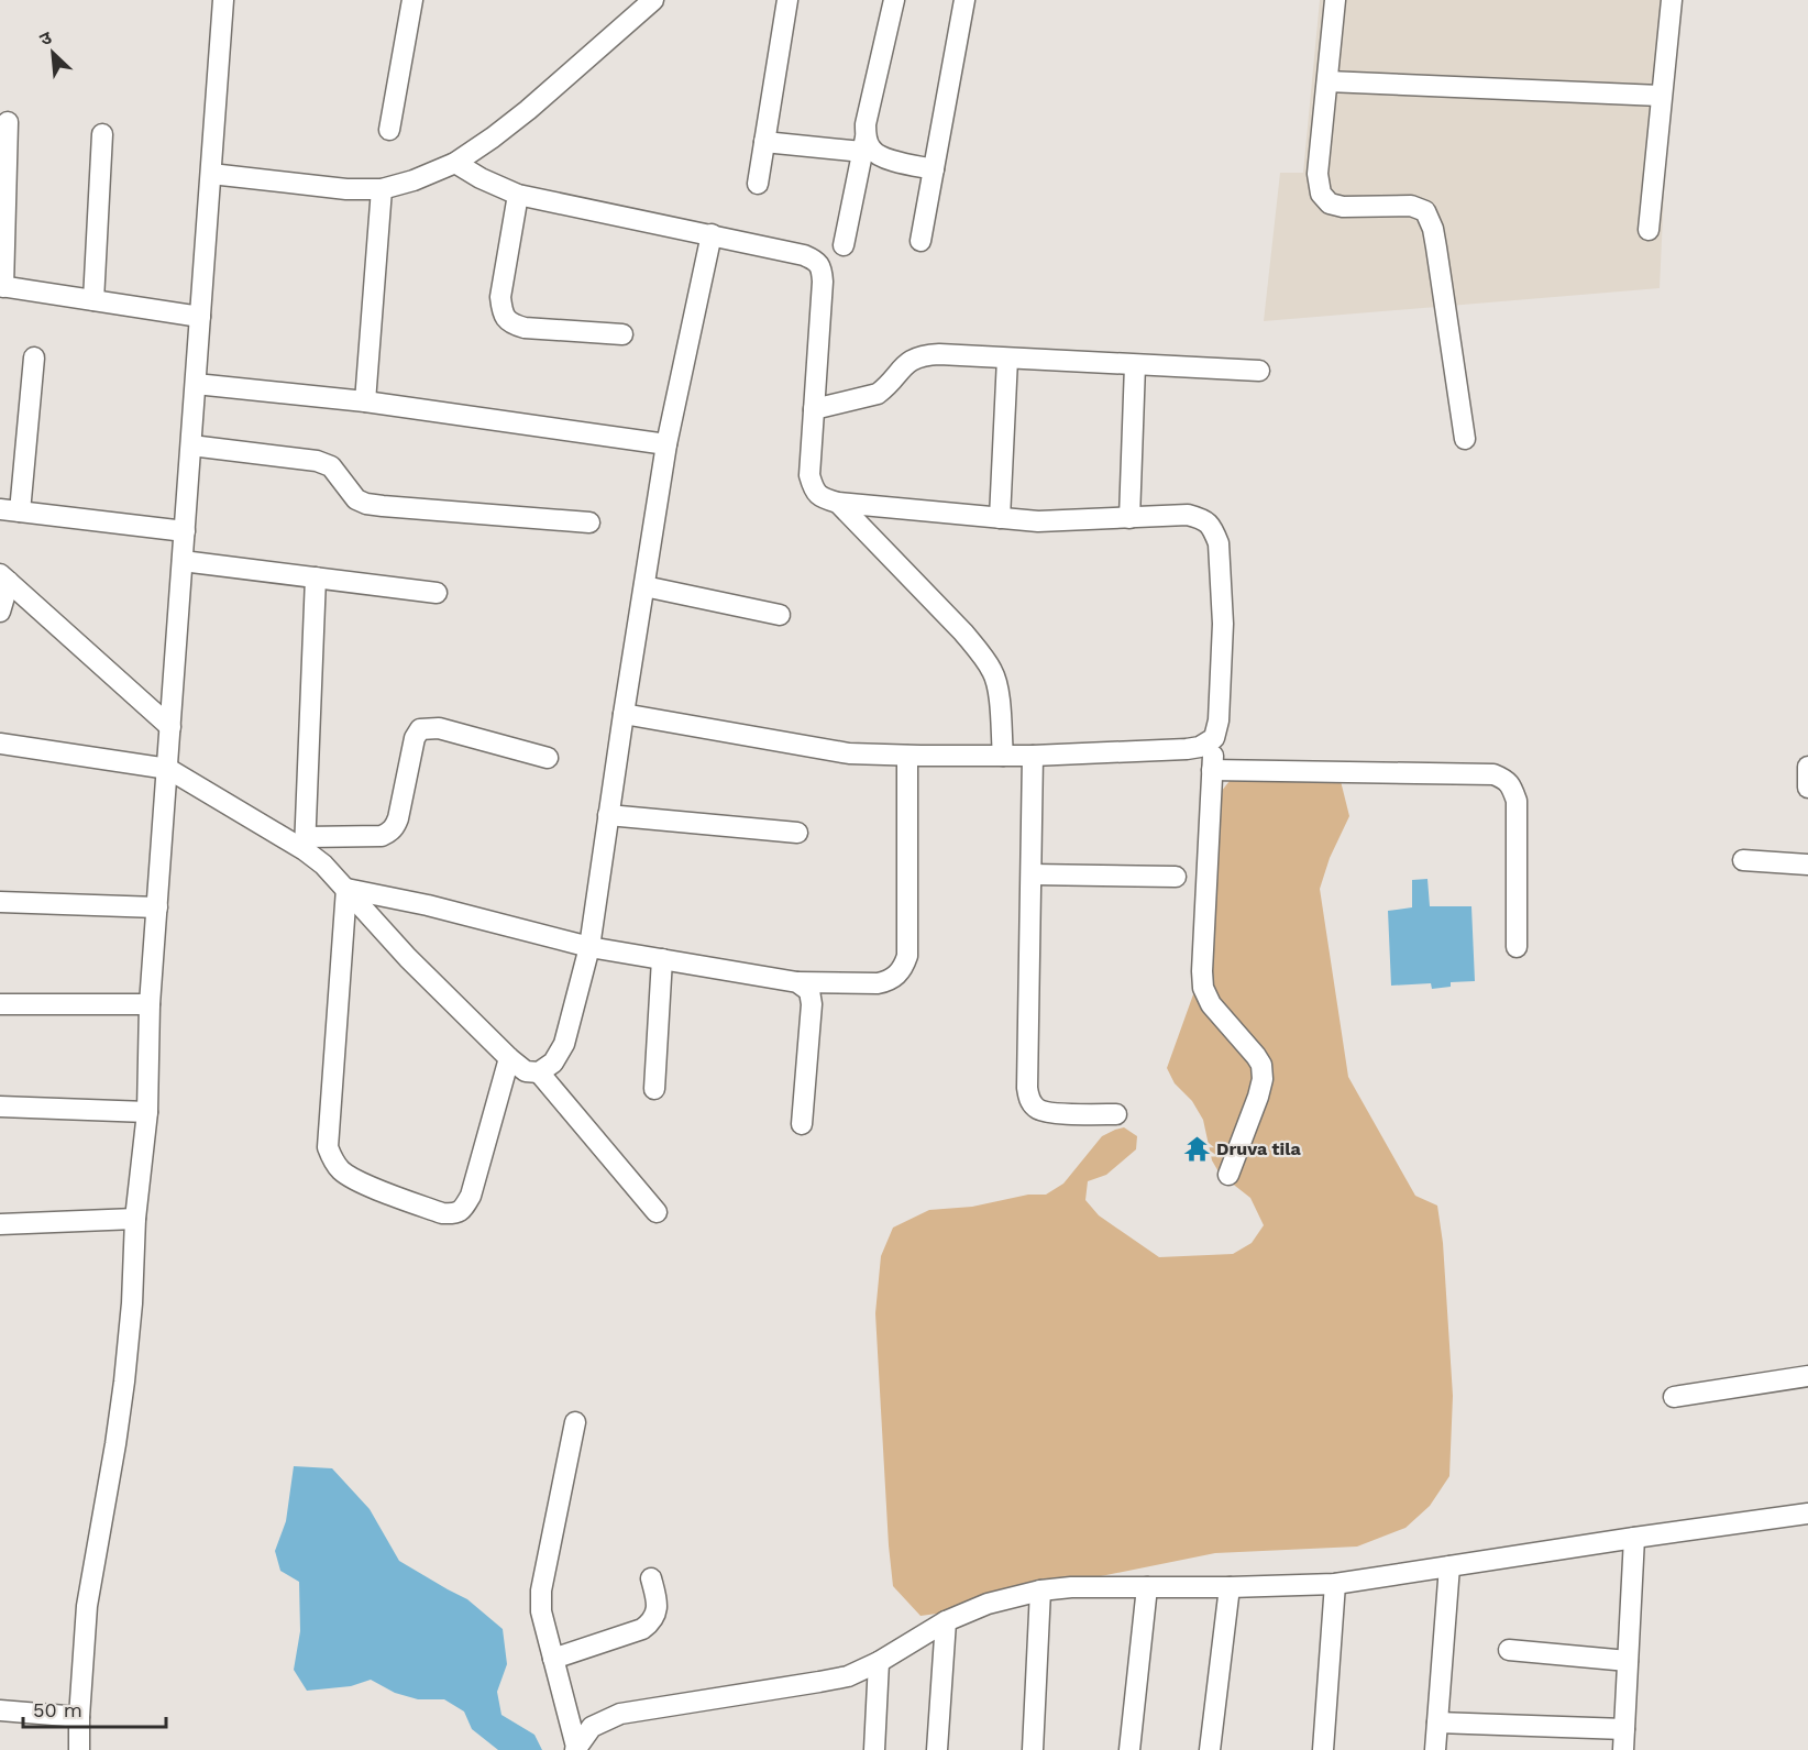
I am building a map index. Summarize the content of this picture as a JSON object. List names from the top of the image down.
{
  "places": {
    "temple": ["Druva tila"]
  },
  "scale_bar": "50 m",
  "north": "top left"
}
